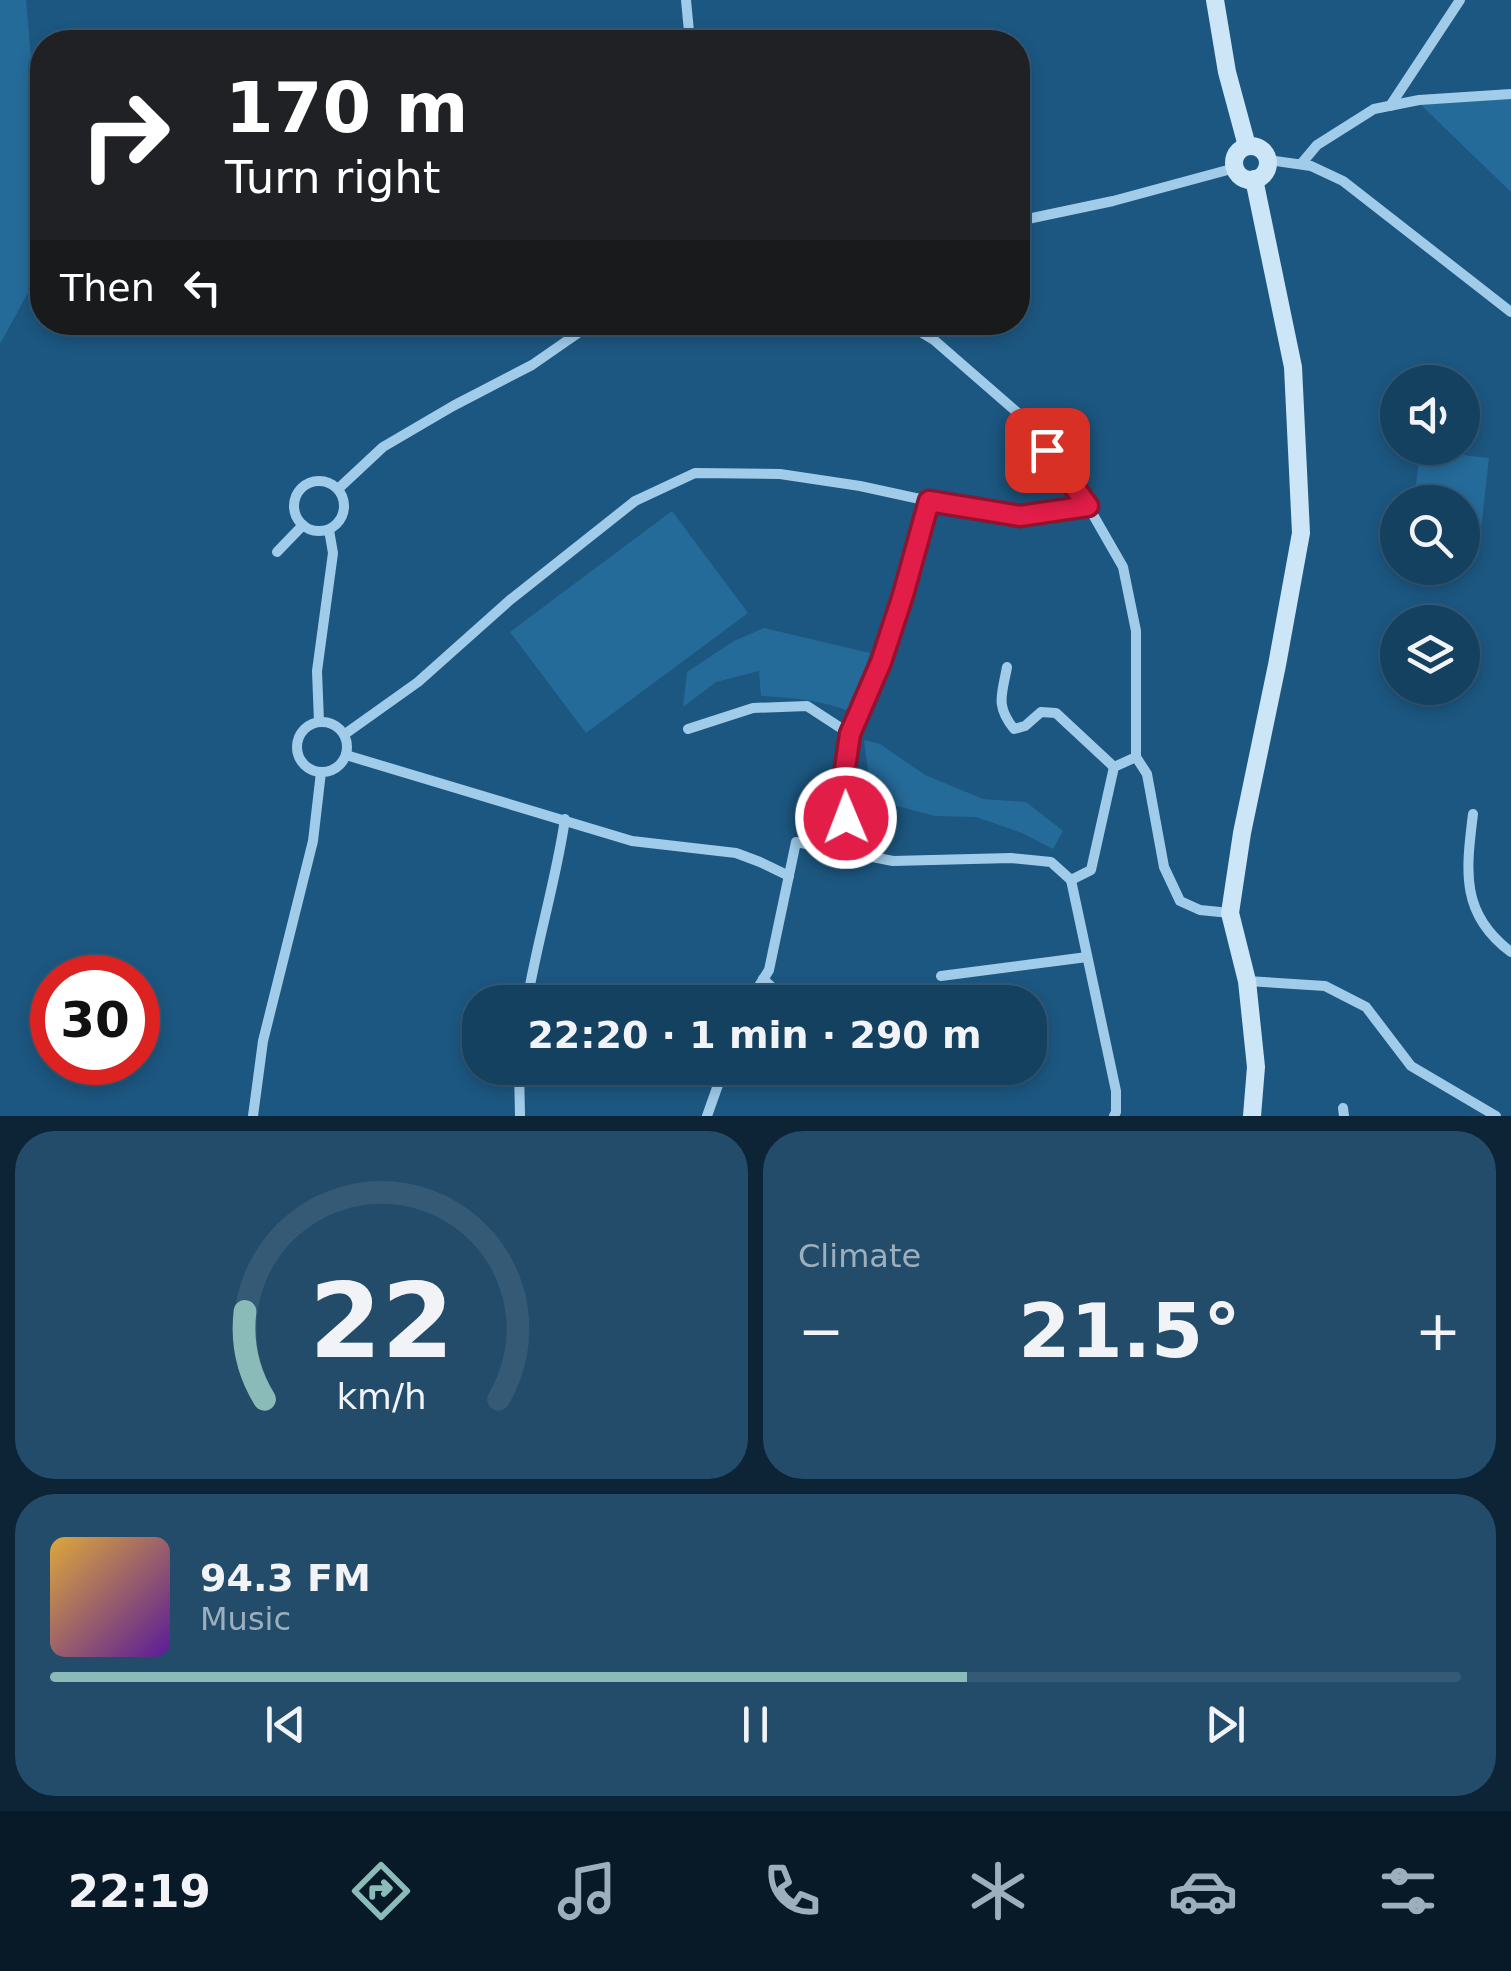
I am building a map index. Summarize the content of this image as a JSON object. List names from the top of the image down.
{
  "page": {
    "turn": ["170 m", "Turn right"],
    "then": "Then",
    "limit": "30",
    "trip": "22:20 · 1 min · 290 m",
    "tile": "Climate",
    "heat": ["−", "21.5°", "+"],
    "song": ["94.3 FM", "Music"],
    "tabs": "22:19",
    "gauge": ["22", "km/h"]
  }
}
